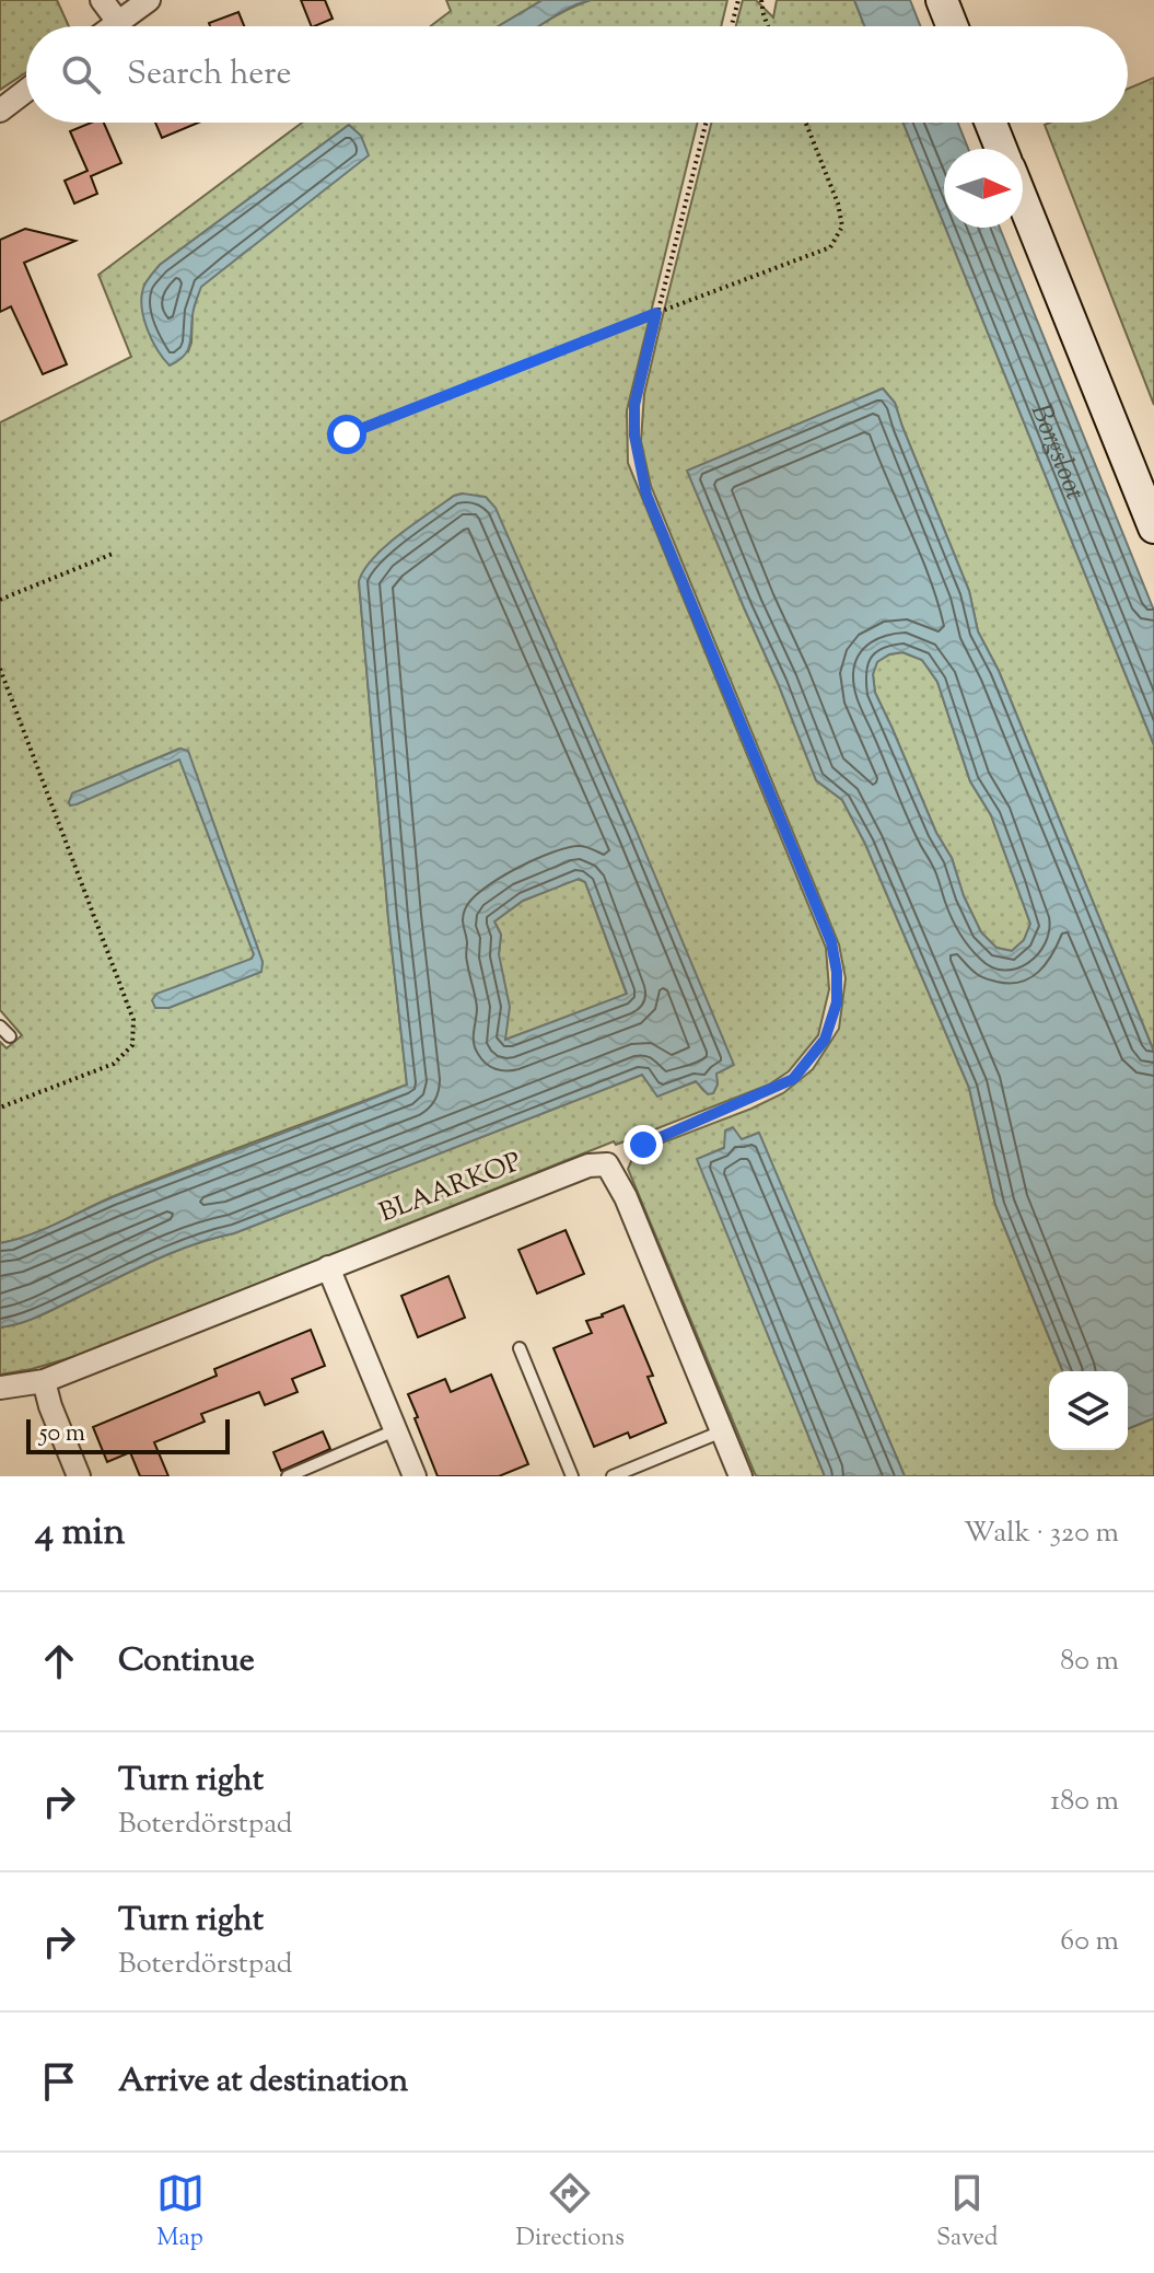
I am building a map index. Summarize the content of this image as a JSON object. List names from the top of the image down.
{
  "streets": {
    "street": ["BLAARKOP"]
  },
  "water": ["Borgsloot"],
  "scale_bar": "50 m",
  "north": "right",
  "page": {
    "search": "Search here",
    "scale": "50 m",
    "heading": ["4 min", "Walk · 320 m"],
    "list": [
      ["Continue", "80 m"],
      ["Turn right", "Boterdörstpad", "180 m"],
      ["Turn right", "Boterdörstpad", "60 m"],
      "Arrive at destination"
    ],
    "nav": ["Map", "Directions", "Saved"]
  }
}
